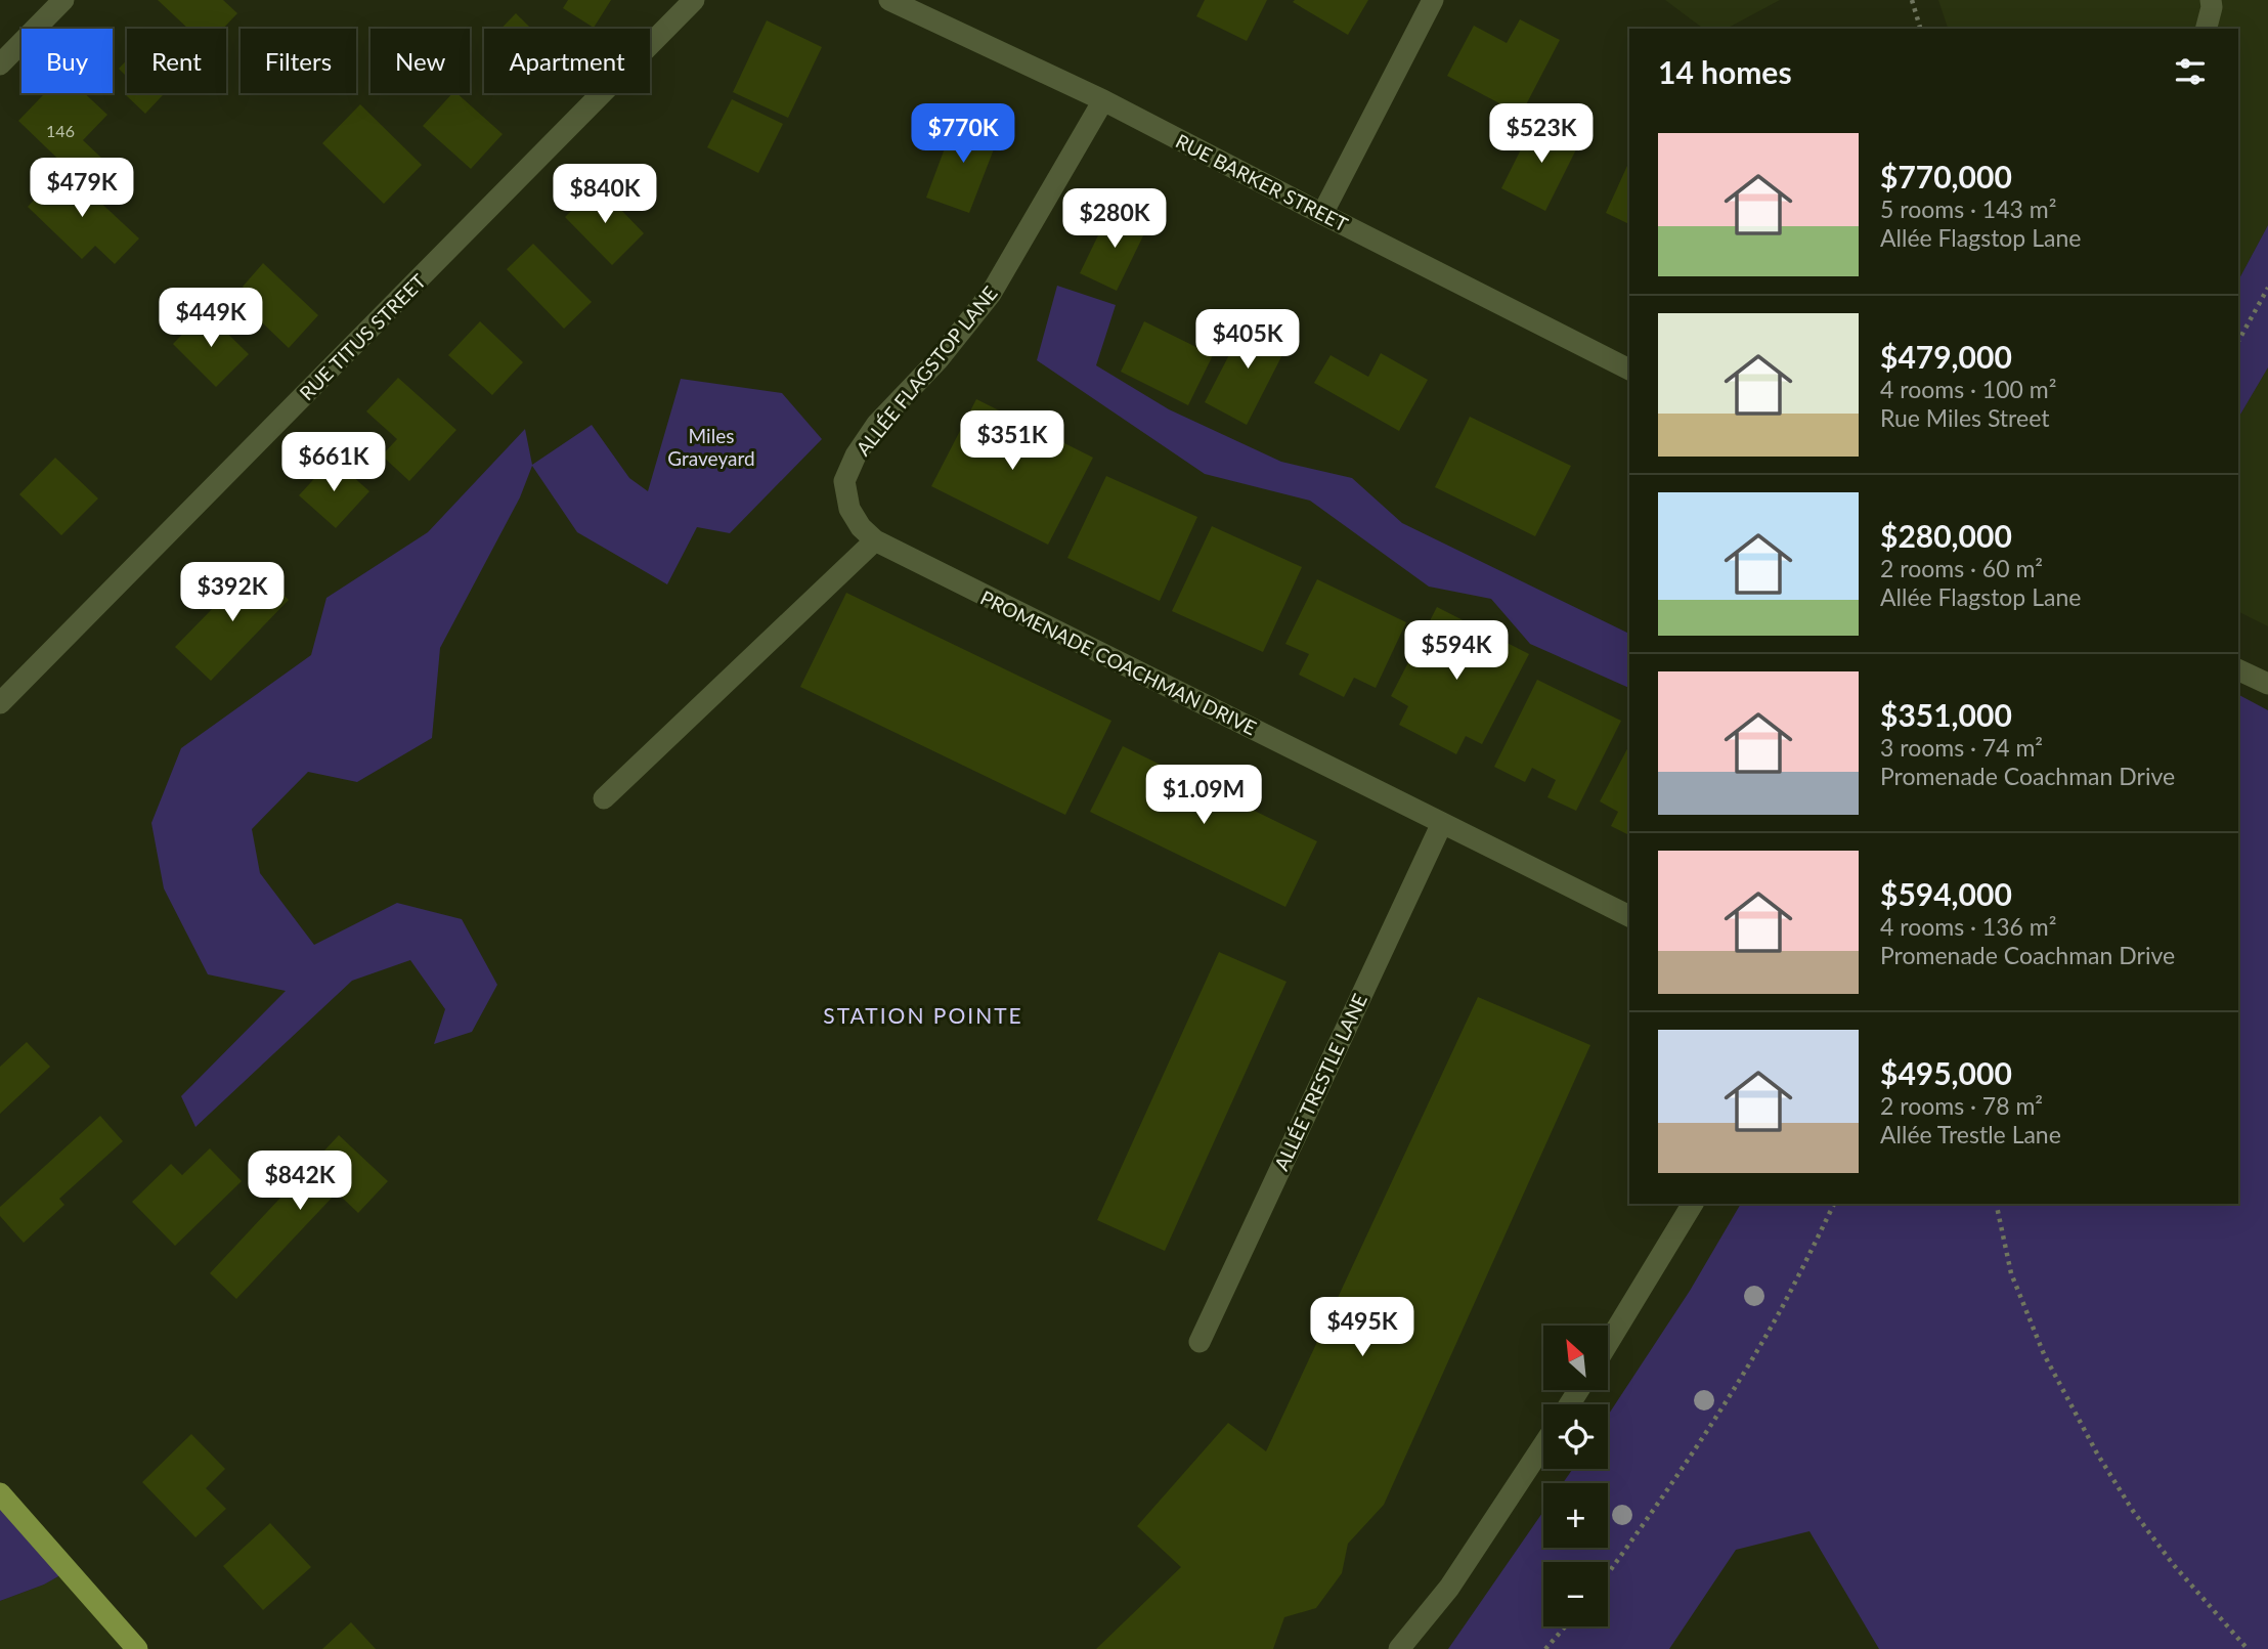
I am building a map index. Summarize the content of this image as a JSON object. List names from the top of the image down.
{
  "streets": {
    "street": [
      "RUE BARKER STREET",
      "RUE TITUS STREET",
      "ALLÉE FLAGSTOP LANE",
      "PROMENADE COACHMAN DRIVE",
      "ALLÉE TRESTLE LANE"
    ]
  },
  "crossings": [
    ["RUE BARKER STREET", "ALLÉE FLAGSTOP LANE"],
    ["ALLÉE FLAGSTOP LANE", "PROMENADE COACHMAN DRIVE"],
    ["PROMENADE COACHMAN DRIVE", "ALLÉE TRESTLE LANE"]
  ],
  "districts": ["STATION POINTE"],
  "parks": ["Miles Graveyard"],
  "house_numbers": ["146"],
  "north": "top left",
  "page": {
    "chip": [
      "Buy",
      "Rent",
      "Filters",
      "New",
      "Apartment"
    ],
    "heading": "14 homes",
    "price": [
      "$770K",
      "$523K",
      "$479K",
      "$840K",
      "$280K",
      "$449K",
      "$405K",
      "$351K",
      "$661K",
      "$392K",
      "$594K",
      "$1.09M",
      "$842K",
      "$495K"
    ],
    "list": [
      {
        "name": "$770,000",
        "note": "5 rooms · 143 m² · Allée Flagstop Lane"
      },
      {
        "name": "$479,000",
        "note": "4 rooms · 100 m² · Rue Miles Street"
      },
      {
        "name": "$280,000",
        "note": "2 rooms · 60 m² · Allée Flagstop Lane"
      },
      {
        "name": "$351,000",
        "note": "3 rooms · 74 m² · Promenade Coachman Drive"
      },
      {
        "name": "$594,000",
        "note": "4 rooms · 136 m² · Promenade Coachman Drive"
      },
      {
        "name": "$495,000",
        "note": "2 rooms · 78 m² · Allée Trestle Lane"
      }
    ],
    "map_buttons": ["+", "−"]
  }
}
